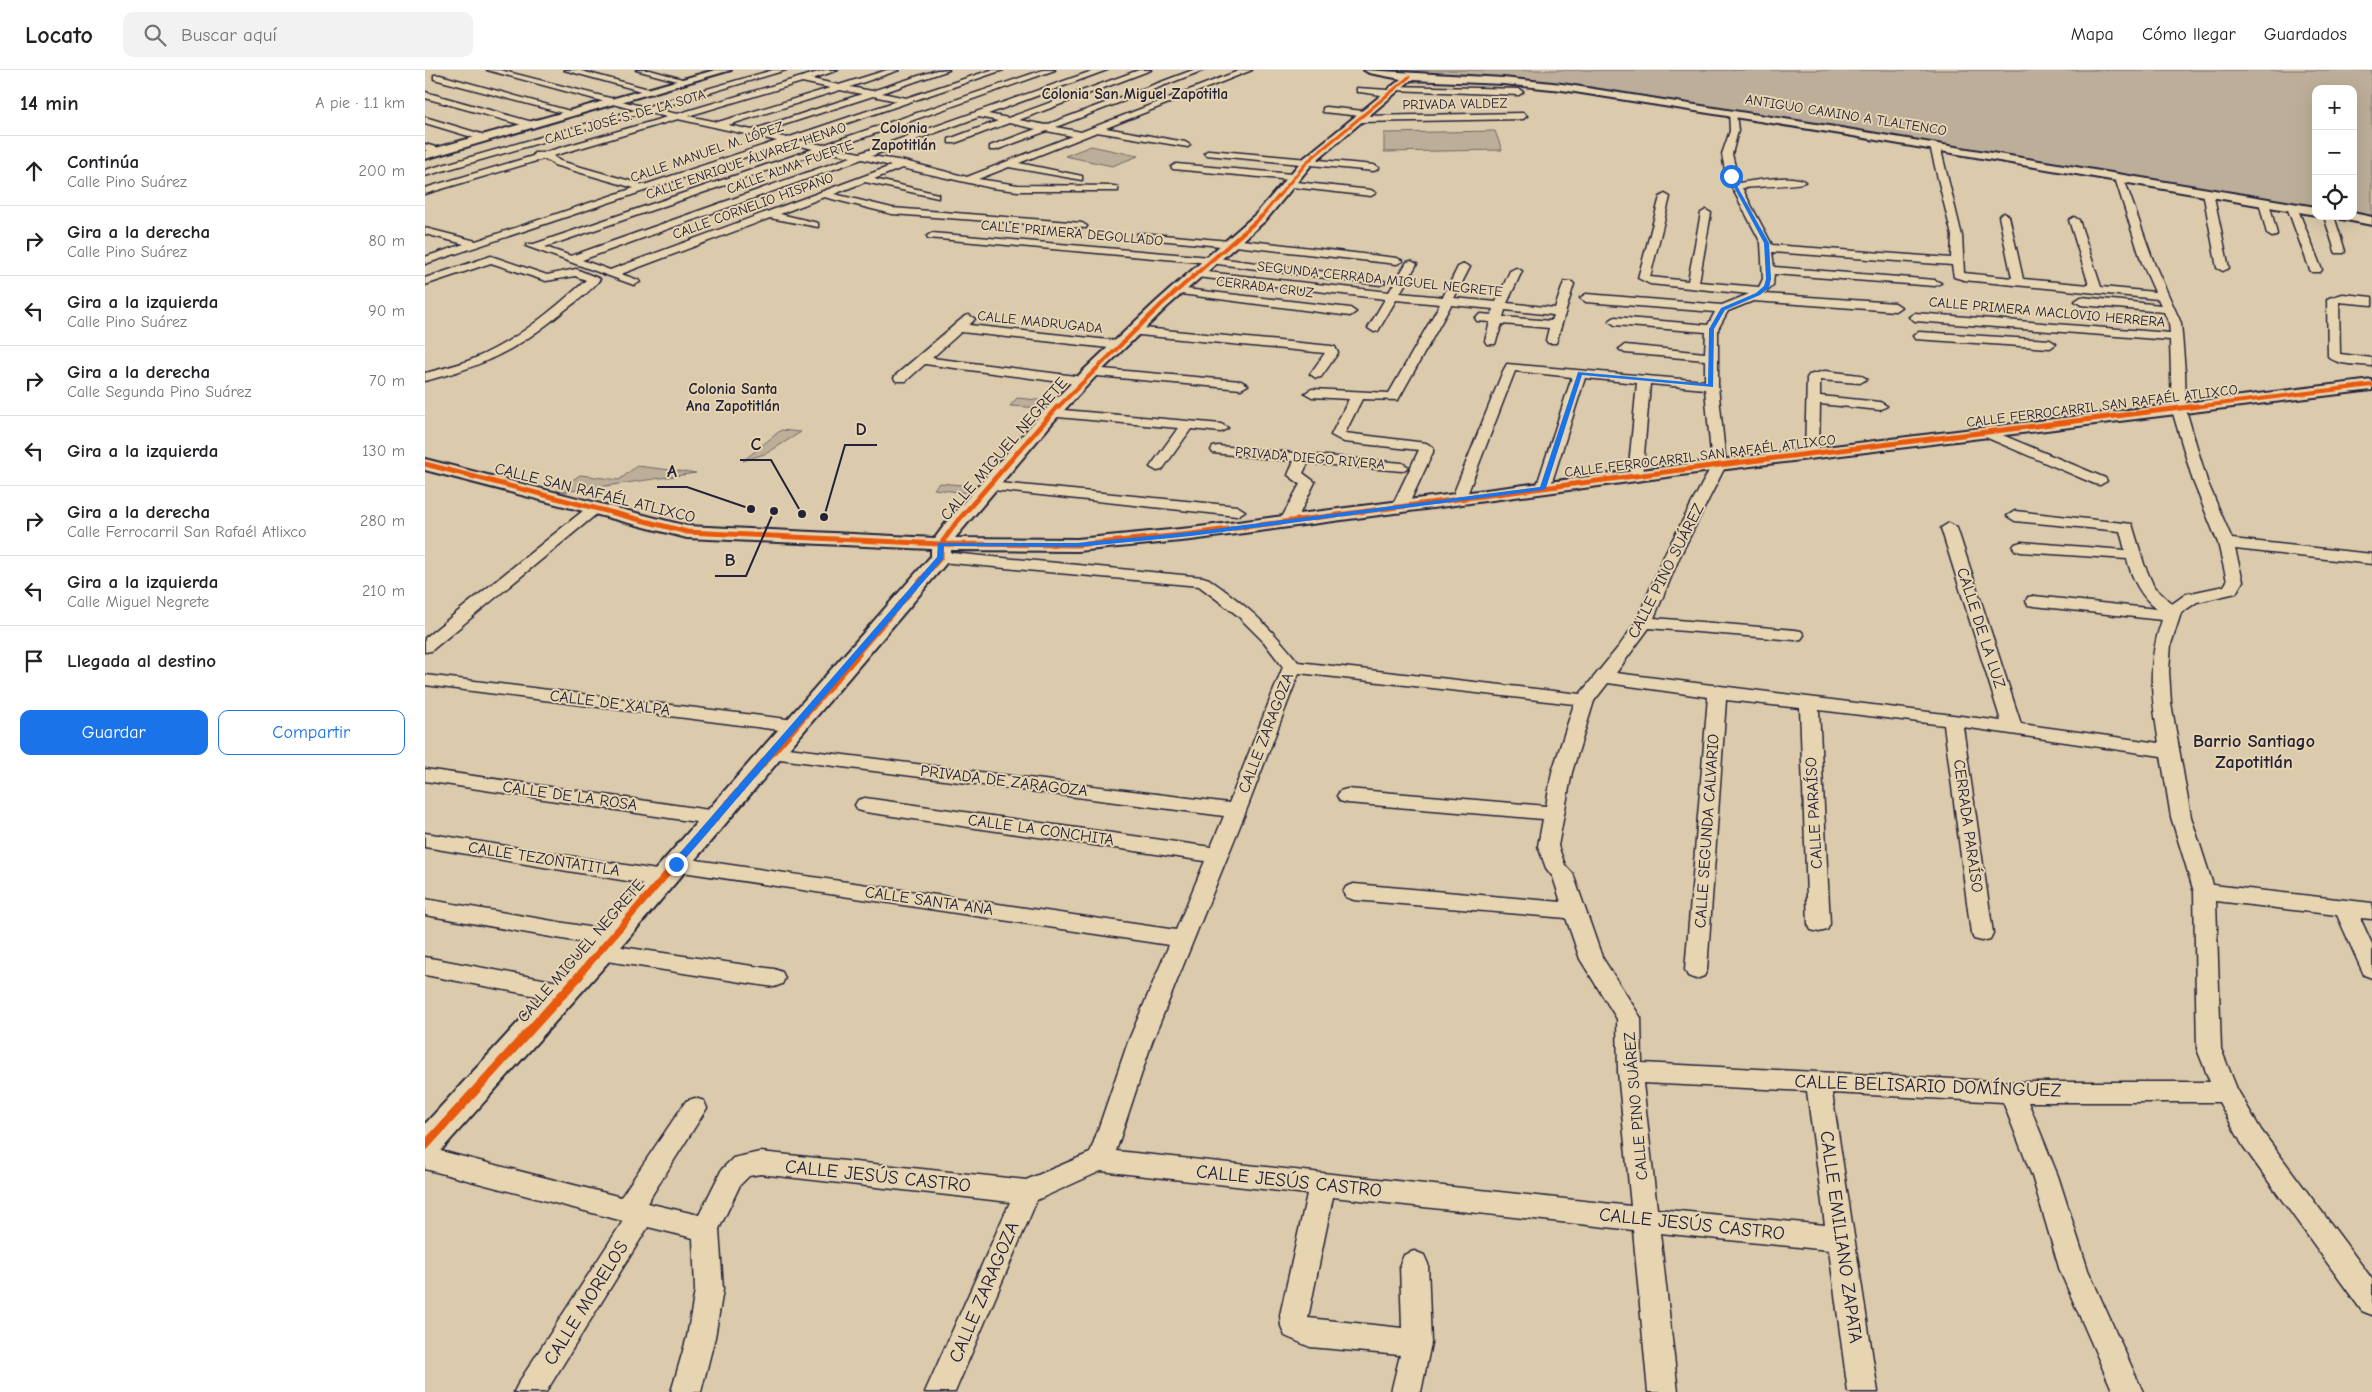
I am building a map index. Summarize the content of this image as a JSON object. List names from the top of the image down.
{
  "streets": {
    "street": [
      "PRIVADA VALDEZ",
      "ANTIGUO CAMINO A TLALTENCO",
      "CALLE JOSÉ S. DE LA SOTA",
      "CALLE MANUEL M. LÓPEZ",
      "CALLE ENRIQUE ÁLVAREZ HENAO",
      "CALLE ALMA FUERTE",
      "CALLE CORNELIO HISPANO",
      "CALLE PRIMERA DEGOLLADO",
      "SEGUNDA CERRADA MIGUEL NEGRETE",
      "CERRADA CRUZ",
      "CALLE PRIMERA MACLOVIO HERRERA",
      "CALLE MADRUGADA",
      "CALLE FERROCARRIL SAN RAFAÉL ATLIXCO",
      "CALLE MIGUEL NEGRETE",
      "PRIVADA DIEGO RIVERA",
      "CALLE SAN RAFAÉL ATLIXCO",
      "CALLE PINO SUÁREZ",
      "CALLE DE LA LUZ",
      "CALLE DE XALPA",
      "CALLE ZARAGOZA",
      "PRIVADA DE ZARAGOZA",
      "CALLE DE LA ROSA",
      "CALLE PARAÍSO",
      "CERRADA PARAÍSO",
      "CALLE LA CONCHITA",
      "CALLE SEGUNDA CALVARIO",
      "CALLE TEZONTATITLA",
      "CALLE SANTA ANA",
      "CALLE BELISARIO DOMÍNGUEZ",
      "CALLE JESÚS CASTRO",
      "CALLE EMILIANO ZAPATA",
      "CALLE MORELOS"
    ]
  },
  "crossings": [
    ["PRIVADA VALDEZ", "CALLE MIGUEL NEGRETE"],
    ["ANTIGUO CAMINO A TLALTENCO", "CALLE MIGUEL NEGRETE"],
    ["CALLE PRIMERA DEGOLLADO", "CALLE MIGUEL NEGRETE"],
    ["SEGUNDA CERRADA MIGUEL NEGRETE", "CALLE MIGUEL NEGRETE"],
    ["CERRADA CRUZ", "CALLE MIGUEL NEGRETE"],
    ["CALLE MADRUGADA", "CALLE MIGUEL NEGRETE"],
    ["CALLE FERROCARRIL SAN RAFAÉL ATLIXCO", "CALLE MIGUEL NEGRETE"],
    ["CALLE FERROCARRIL SAN RAFAÉL ATLIXCO", "CALLE SAN RAFAÉL ATLIXCO"],
    ["CALLE FERROCARRIL SAN RAFAÉL ATLIXCO", "CALLE PINO SUÁREZ"],
    ["CALLE FERROCARRIL SAN RAFAÉL ATLIXCO", "CALLE ZARAGOZA"],
    ["CALLE MIGUEL NEGRETE", "CALLE SAN RAFAÉL ATLIXCO"],
    ["CALLE MIGUEL NEGRETE", "CALLE DE XALPA"],
    ["CALLE MIGUEL NEGRETE", "CALLE ZARAGOZA"],
    ["CALLE MIGUEL NEGRETE", "PRIVADA DE ZARAGOZA"],
    ["CALLE MIGUEL NEGRETE", "CALLE DE LA ROSA"],
    ["CALLE MIGUEL NEGRETE", "CALLE TEZONTATITLA"],
    ["CALLE MIGUEL NEGRETE", "CALLE SANTA ANA"],
    ["CALLE SAN RAFAÉL ATLIXCO", "CALLE ZARAGOZA"],
    ["CALLE PINO SUÁREZ", "CALLE BELISARIO DOMÍNGUEZ"],
    ["CALLE PINO SUÁREZ", "CALLE JESÚS CASTRO"],
    ["CALLE ZARAGOZA", "PRIVADA DE ZARAGOZA"],
    ["CALLE ZARAGOZA", "CALLE LA CONCHITA"],
    ["CALLE ZARAGOZA", "CALLE SANTA ANA"],
    ["CALLE ZARAGOZA", "CALLE JESÚS CASTRO"],
    ["CALLE TEZONTATITLA", "CALLE SANTA ANA"],
    ["CALLE BELISARIO DOMÍNGUEZ", "CALLE EMILIANO ZAPATA"],
    ["CALLE JESÚS CASTRO", "CALLE EMILIANO ZAPATA"]
  ],
  "districts": [
    "Colonia San Miguel Zapotitla",
    "Colonia Zapotitlán",
    "Colonia Santa Ana Zapotitlán",
    "Barrio Santiago Zapotitlán"
  ],
  "places": [
    "A",
    "B",
    "C",
    "D"
  ],
  "page": {
    "header": "Locato",
    "search": "Buscar aquí",
    "nav": ["Mapa", "Cómo llegar", "Guardados"],
    "heading": ["14 min", "A pie · 1.1 km"],
    "map_buttons": ["+", "−"],
    "list": [
      ["Continúa", "Calle Pino Suárez", "200 m"],
      ["Gira a la derecha", "Calle Pino Suárez", "80 m"],
      ["Gira a la izquierda", "Calle Pino Suárez", "90 m"],
      ["Gira a la derecha", "Calle Segunda Pino Suárez", "70 m"],
      ["Gira a la izquierda", "130 m"],
      ["Gira a la derecha", "Calle Ferrocarril San Rafaél Atlixco", "280 m"],
      ["Gira a la izquierda", "Calle Miguel Negrete", "210 m"],
      "Llegada al destino"
    ],
    "buttons": ["Guardar", "Compartir"]
  }
}
